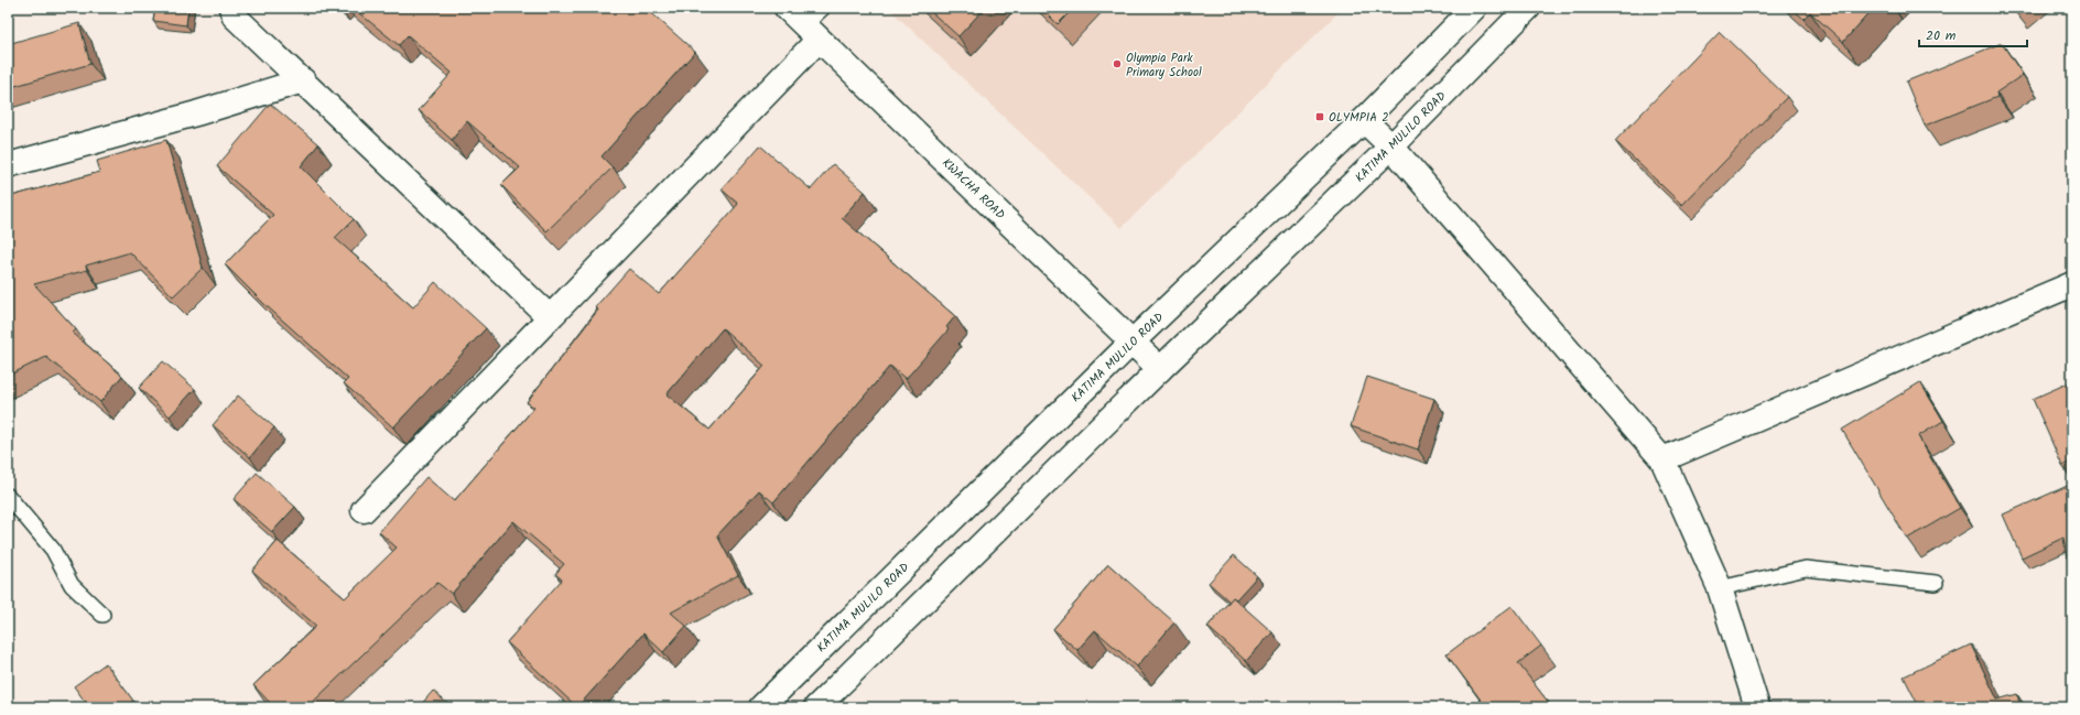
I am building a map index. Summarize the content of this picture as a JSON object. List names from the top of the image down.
{
  "streets": {
    "street": ["KATIMA MULILO ROAD", "KWACHA ROAD"]
  },
  "crossings": [
    ["KATIMA MULILO ROAD", "KWACHA ROAD"]
  ],
  "places": {
    "other": ["Olympia Park Primary School"],
    "transit": ["OLYMPIA 2"]
  },
  "scale_bar": "20 m"
}
